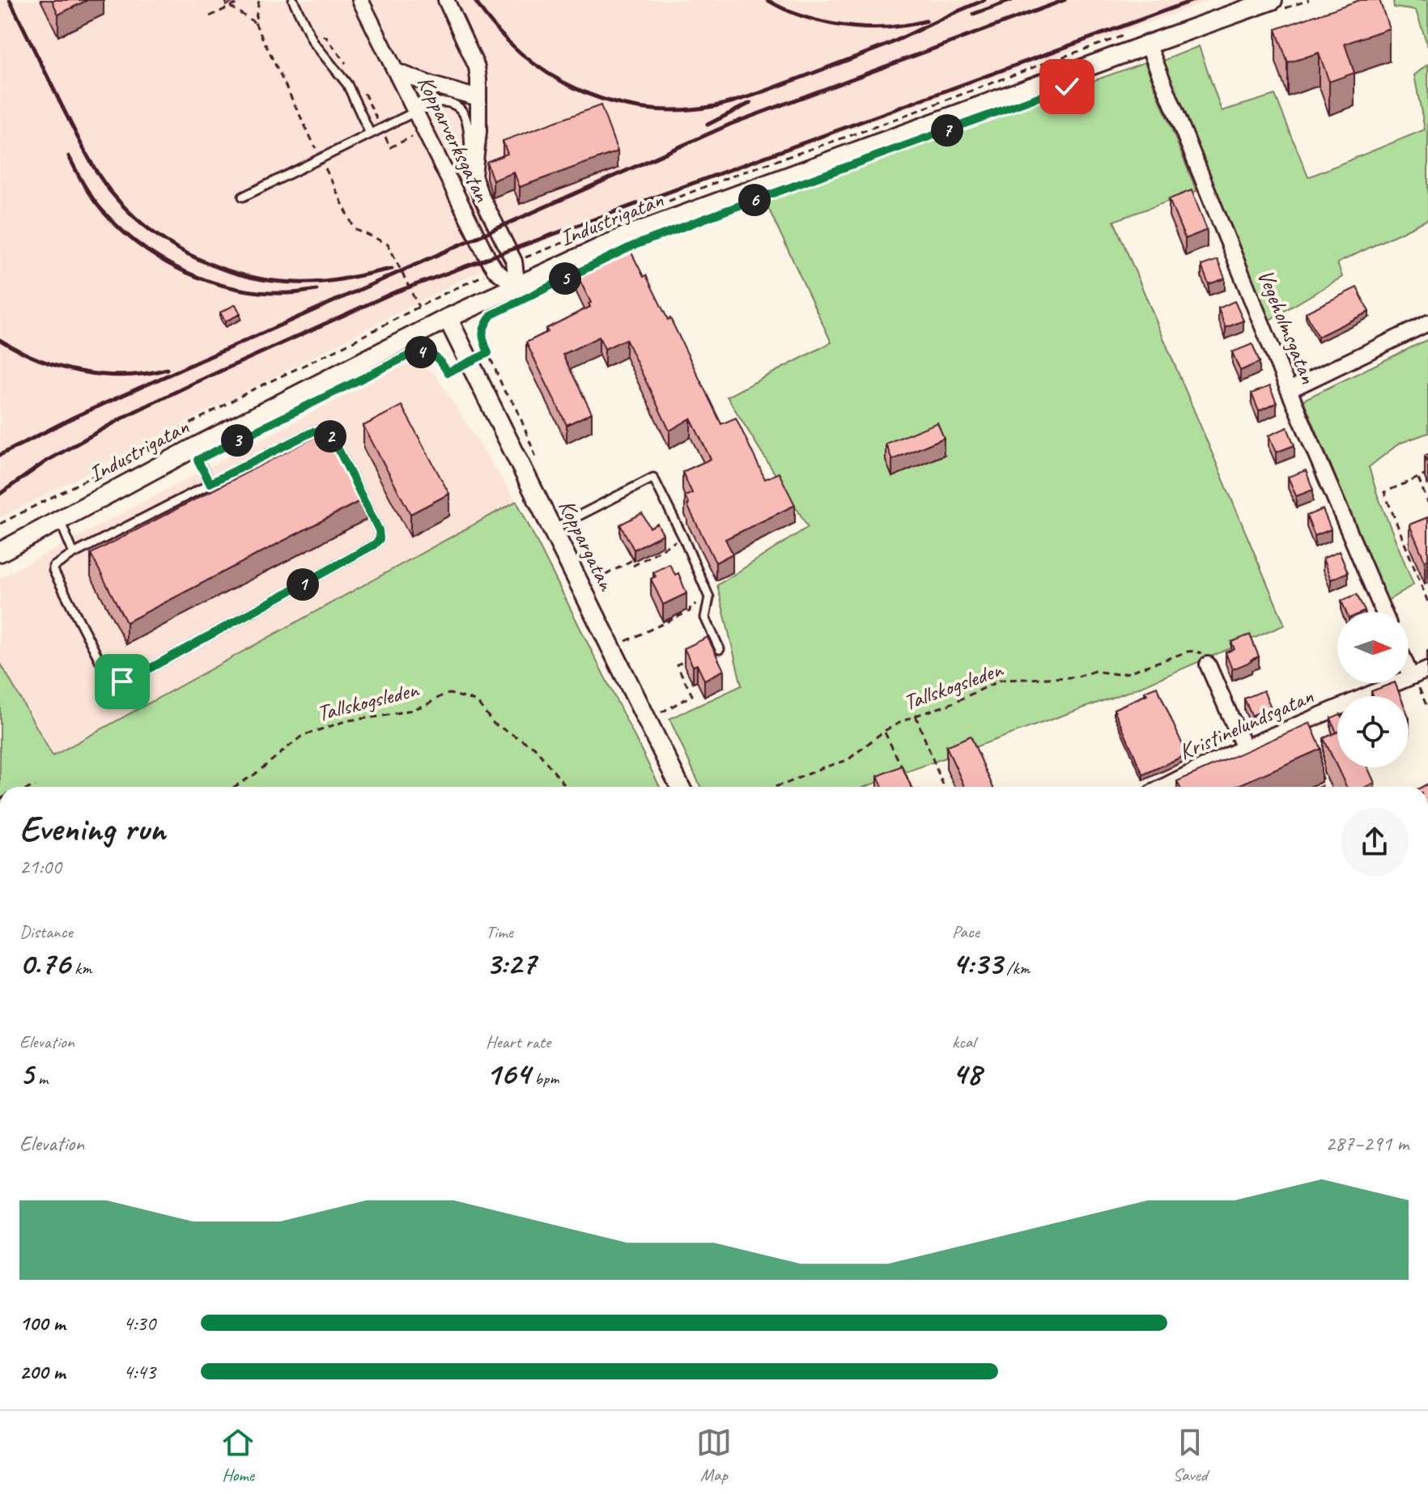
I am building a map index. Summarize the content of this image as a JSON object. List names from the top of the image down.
{
  "streets": {
    "street": [
      "Kopparverksgatan",
      "Industrigatan",
      "Vegeholmsgatan",
      "Koppargatan",
      "Kristinelundsgatan"
    ],
    "path": ["Tallskogsleden"]
  },
  "crossings": [
    ["Kopparverksgatan", "Industrigatan"],
    ["Industrigatan", "Vegeholmsgatan"],
    ["Industrigatan", "Koppargatan"]
  ],
  "north": "right",
  "page": {
    "pins": [
      "7",
      "6",
      "5",
      "4",
      "2",
      "3",
      "1"
    ],
    "heading": ["Evening run", "21:00"],
    "stats": [
      ["Distance", "0.76 km"],
      ["Time", "3:27"],
      ["Pace", "4:33 /km"],
      ["Elevation", "5 m"],
      ["Heart rate", "164 bpm"],
      ["kcal", "48"]
    ],
    "chart": ["Elevation", "287–291 m"],
    "list": [
      {
        "name": "100 m",
        "note": "4:30"
      },
      {
        "name": "200 m",
        "note": "4:43"
      }
    ],
    "tabs": ["Home", "Map", "Saved"]
  }
}
